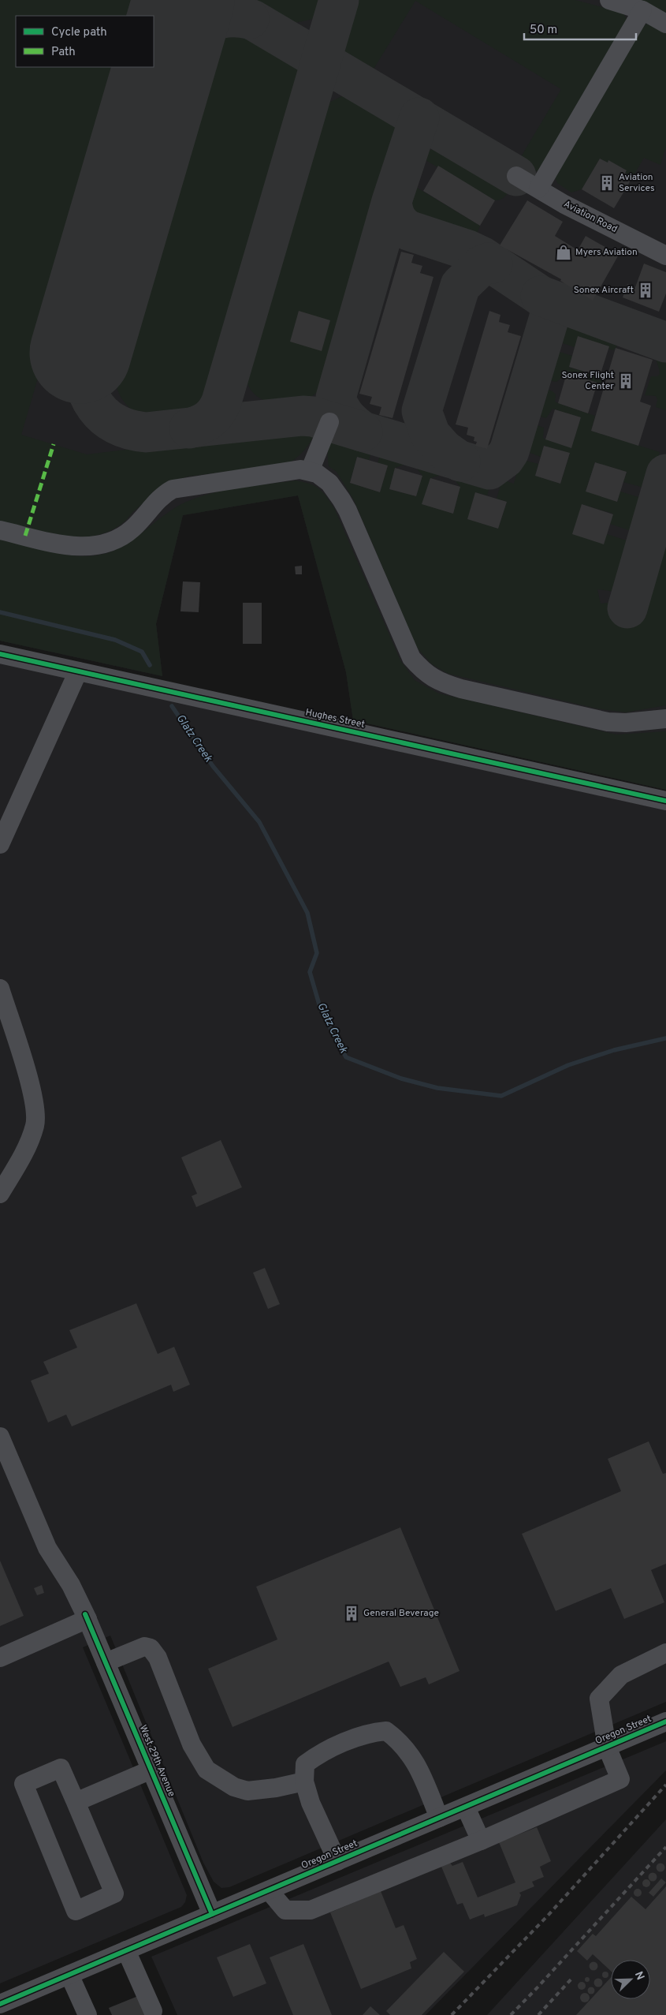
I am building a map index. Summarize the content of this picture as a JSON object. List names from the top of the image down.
{
  "streets": {
    "street": [
      "Aviation Road",
      "Hughes Street",
      "Oregon Street",
      "West 29th Avenue"
    ]
  },
  "crossings": [
    ["Oregon Street", "West 29th Avenue"]
  ],
  "water": ["Glatz Creek"],
  "places": {
    "building": [
      "Aviation Services",
      "Sonex Aircraft",
      "Sonex Flight Center",
      "General Beverage"
    ],
    "shop": ["Myers Aviation"]
  },
  "legend": ["Cycle path", "Path"],
  "scale_bar": "50 m",
  "north": "top right"
}
